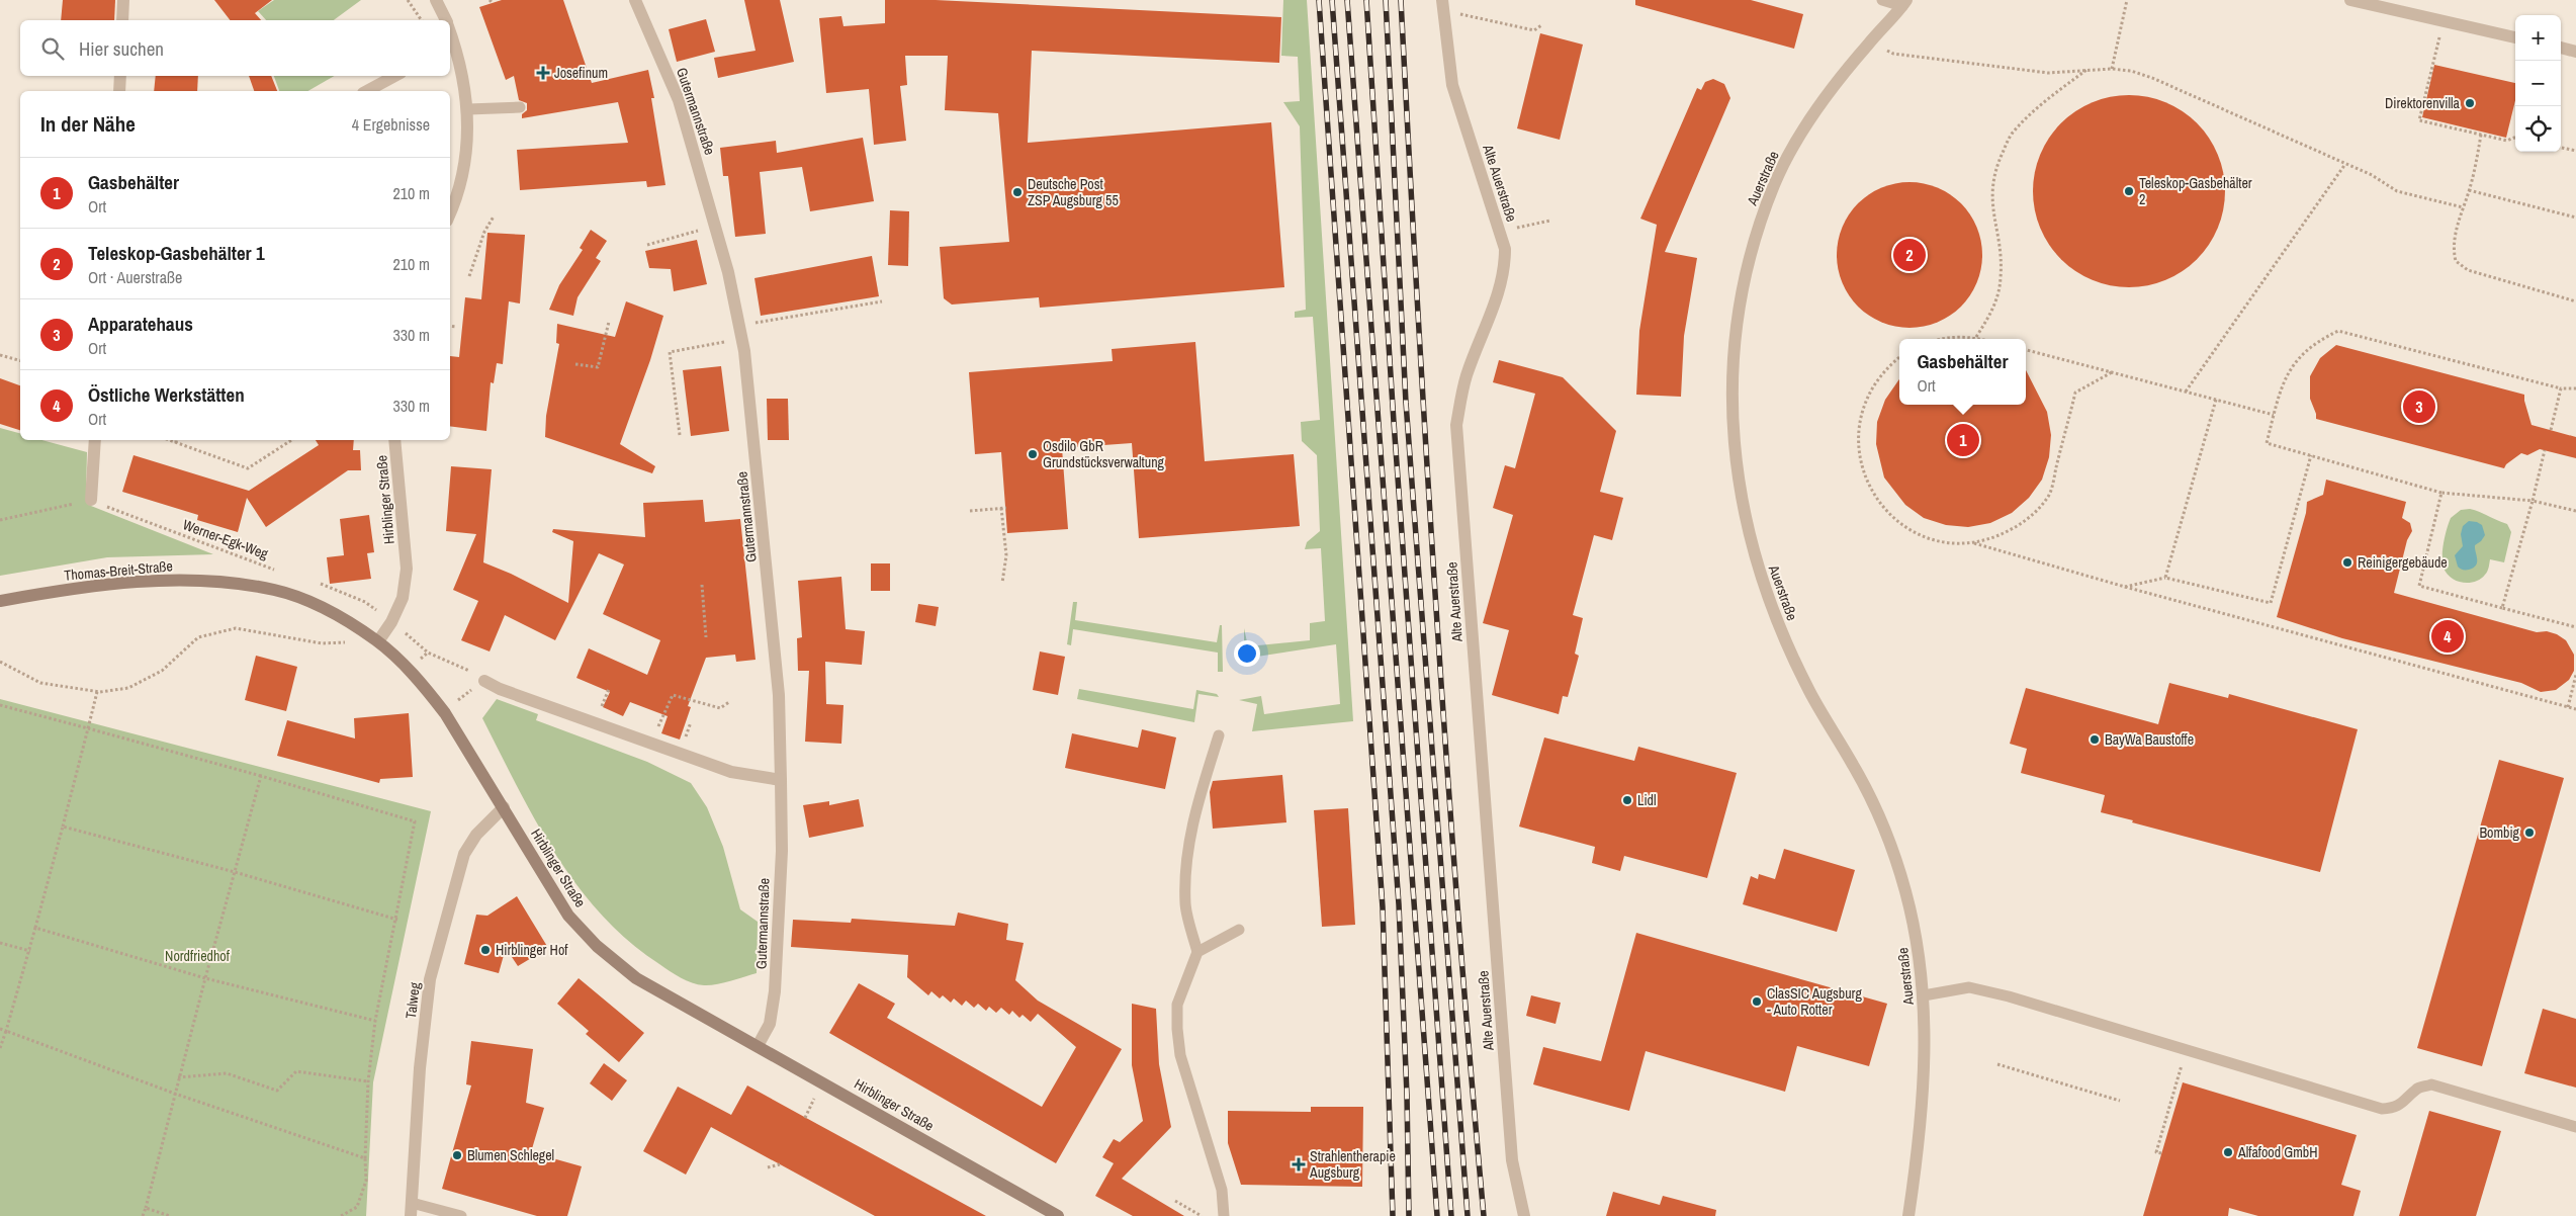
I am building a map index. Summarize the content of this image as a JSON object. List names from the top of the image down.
{
  "streets": {
    "main road": ["Hirblinger Straße", "Thomas-Breit-Straße"],
    "street": [
      "Gutermannstraße",
      "Auerstraße",
      "Alte Auerstraße",
      "Talweg"
    ],
    "path": ["Werner-Egk-Weg"]
  },
  "crossings": [
    ["Gutermannstraße", "Hirblinger Straße"],
    ["Hirblinger Straße", "Thomas-Breit-Straße"],
    ["Hirblinger Straße", "Talweg"]
  ],
  "parks": ["Nordfriedhof"],
  "places": {
    "health": ["Josefinum", "Strahlentherapie Augsburg"],
    "other": [
      "Direktorenvilla",
      "Teleskop-Gasbehälter 2",
      "Deutsche Post ZSP Augsburg 55",
      "Osdilo GbR Grundstücksverwaltung",
      "Reinigergebäude",
      "BayWa Baustoffe",
      "Lidl",
      "Bombig",
      "Hirblinger Hof",
      "ClasSIC Augsburg - Auto Rotter",
      "Alfafood GmbH",
      "Blumen Schlegel"
    ]
  },
  "page": {
    "map_buttons": ["+", "−"],
    "search": "Hier suchen",
    "heading": ["In der Nähe", "4 Ergebnisse"],
    "list": [
      {
        "mark": "1",
        "name": "Gasbehälter",
        "note": "Ort",
        "value": "210 m"
      },
      {
        "mark": "2",
        "name": "Teleskop-Gasbehälter 1",
        "note": "Ort · Auerstraße",
        "value": "210 m"
      },
      {
        "mark": "3",
        "name": "Apparatehaus",
        "note": "Ort",
        "value": "330 m"
      },
      {
        "mark": "4",
        "name": "Östliche Werkstätten",
        "note": "Ort",
        "value": "330 m"
      }
    ],
    "pins": [
      "2",
      "3",
      "1",
      "4"
    ],
    "popup": ["Gasbehälter", "Ort"]
  }
}
